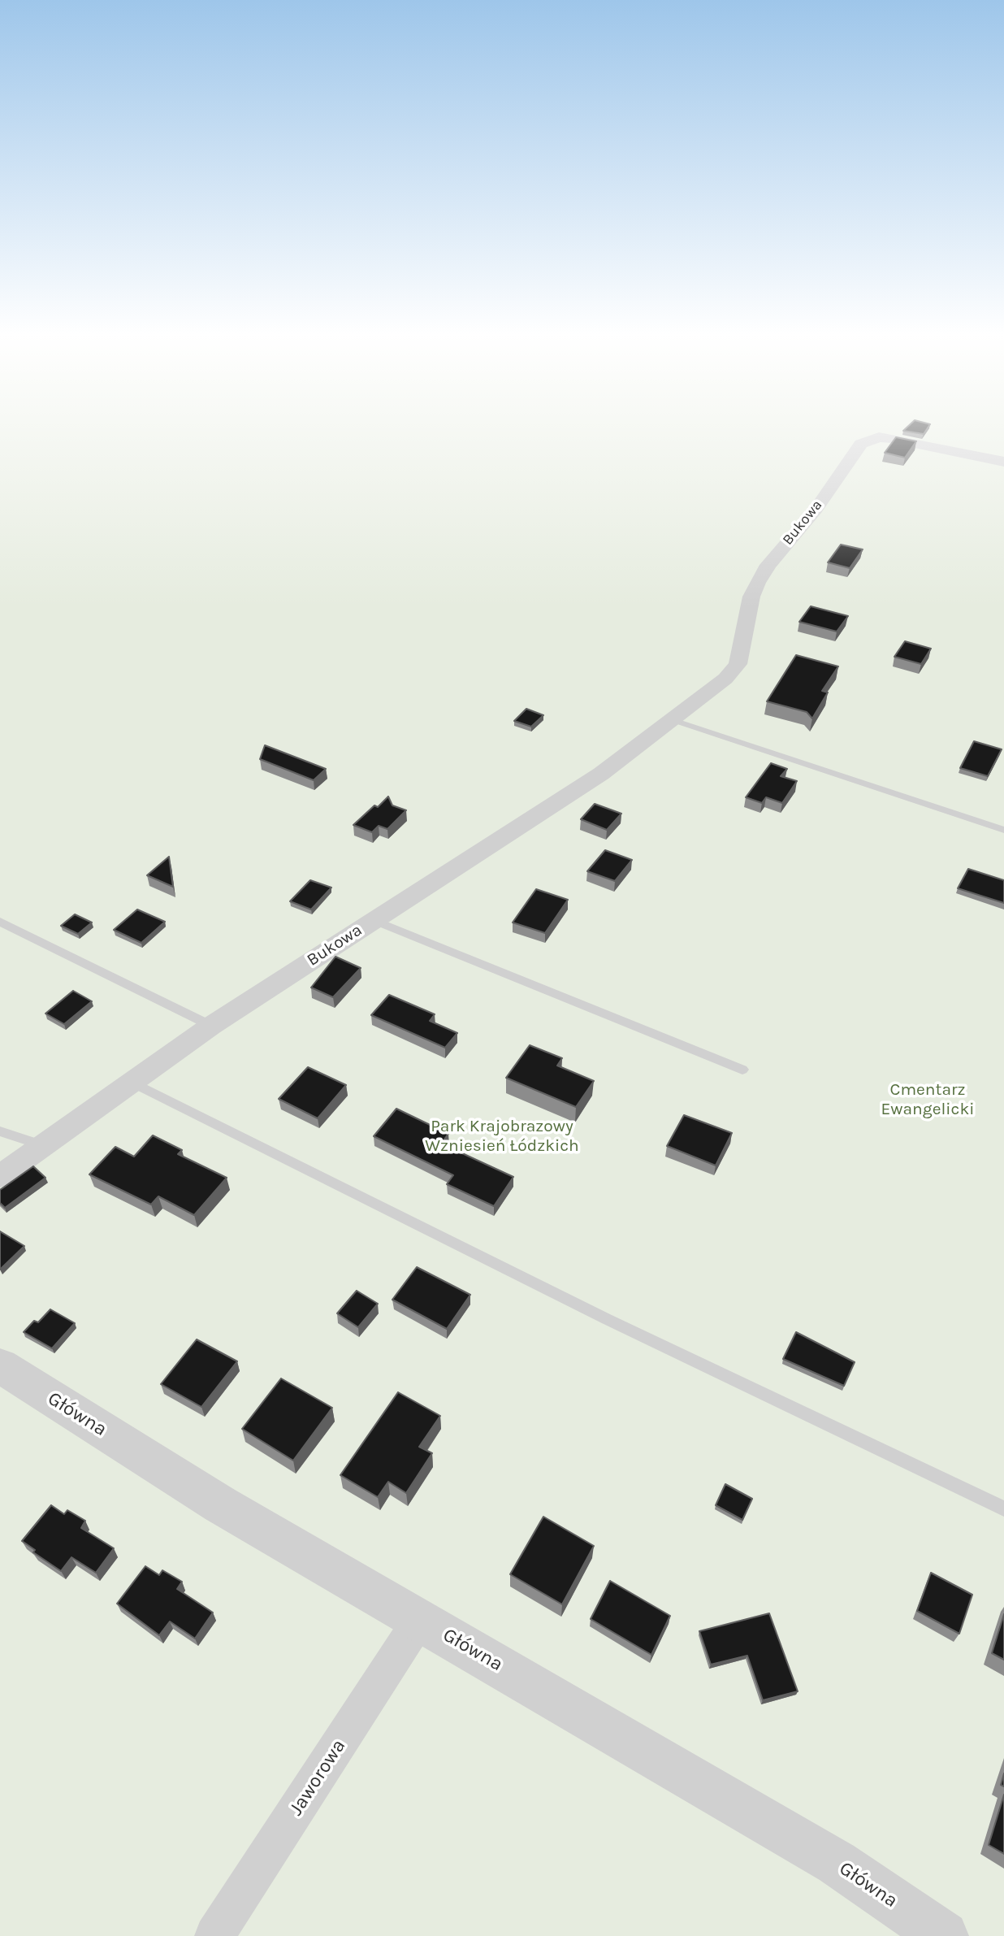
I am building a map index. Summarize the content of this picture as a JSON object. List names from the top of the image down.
{
  "streets": {
    "street": ["Bukowa", "Główna", "Jaworowa"]
  },
  "crossings": [
    ["Główna", "Jaworowa"]
  ],
  "parks": ["Cmentarz Ewangelicki", "Park Krajobrazowy Wzniesień Łódzkich"]
}
